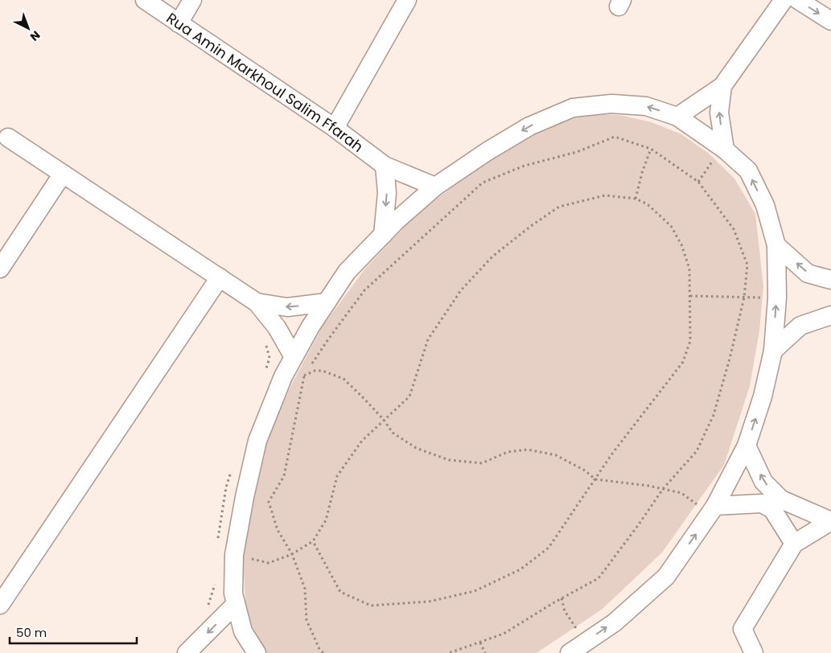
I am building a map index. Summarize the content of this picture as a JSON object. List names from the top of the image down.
{
  "streets": {
    "street": ["Rua Amin Markhoul Salim Ffarah"]
  },
  "scale_bar": "50 m",
  "north": "bottom right"
}
